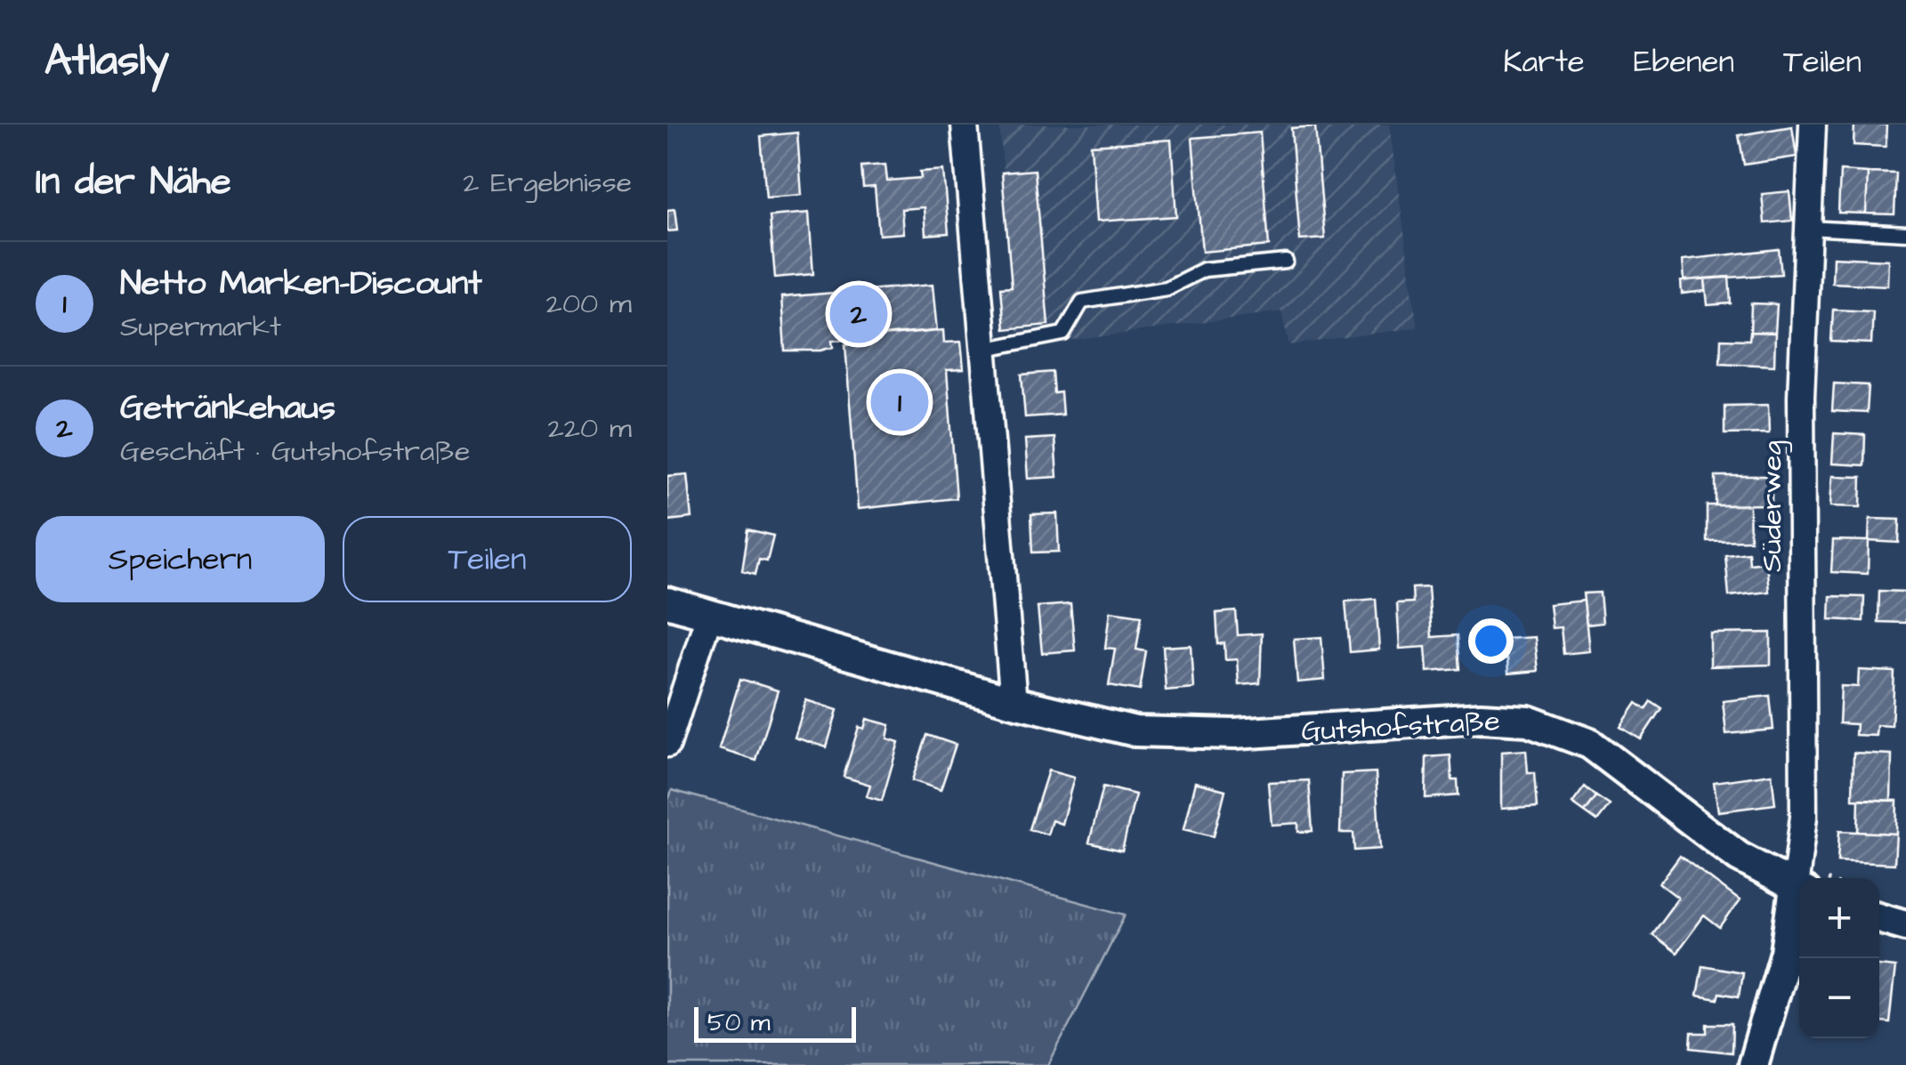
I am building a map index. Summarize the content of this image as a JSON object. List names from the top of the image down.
{
  "streets": {
    "street": ["Süderweg", "Gutshofstraße"]
  },
  "scale_bar": "50 m",
  "page": {
    "header": "Atlasly",
    "nav": ["Karte", "Ebenen", "Teilen"],
    "heading": ["In der Nähe", "2 Ergebnisse"],
    "list": [
      {
        "mark": "1",
        "name": "Netto Marken-Discount",
        "note": "Supermarkt",
        "value": "200 m"
      },
      {
        "mark": "2",
        "name": "Getränkehaus",
        "note": "Geschäft · Gutshofstraße",
        "value": "220 m"
      }
    ],
    "pins": ["2", "1"],
    "buttons": ["Speichern", "Teilen"],
    "map_buttons": ["+", "−"],
    "scale": "50 m"
  }
}
